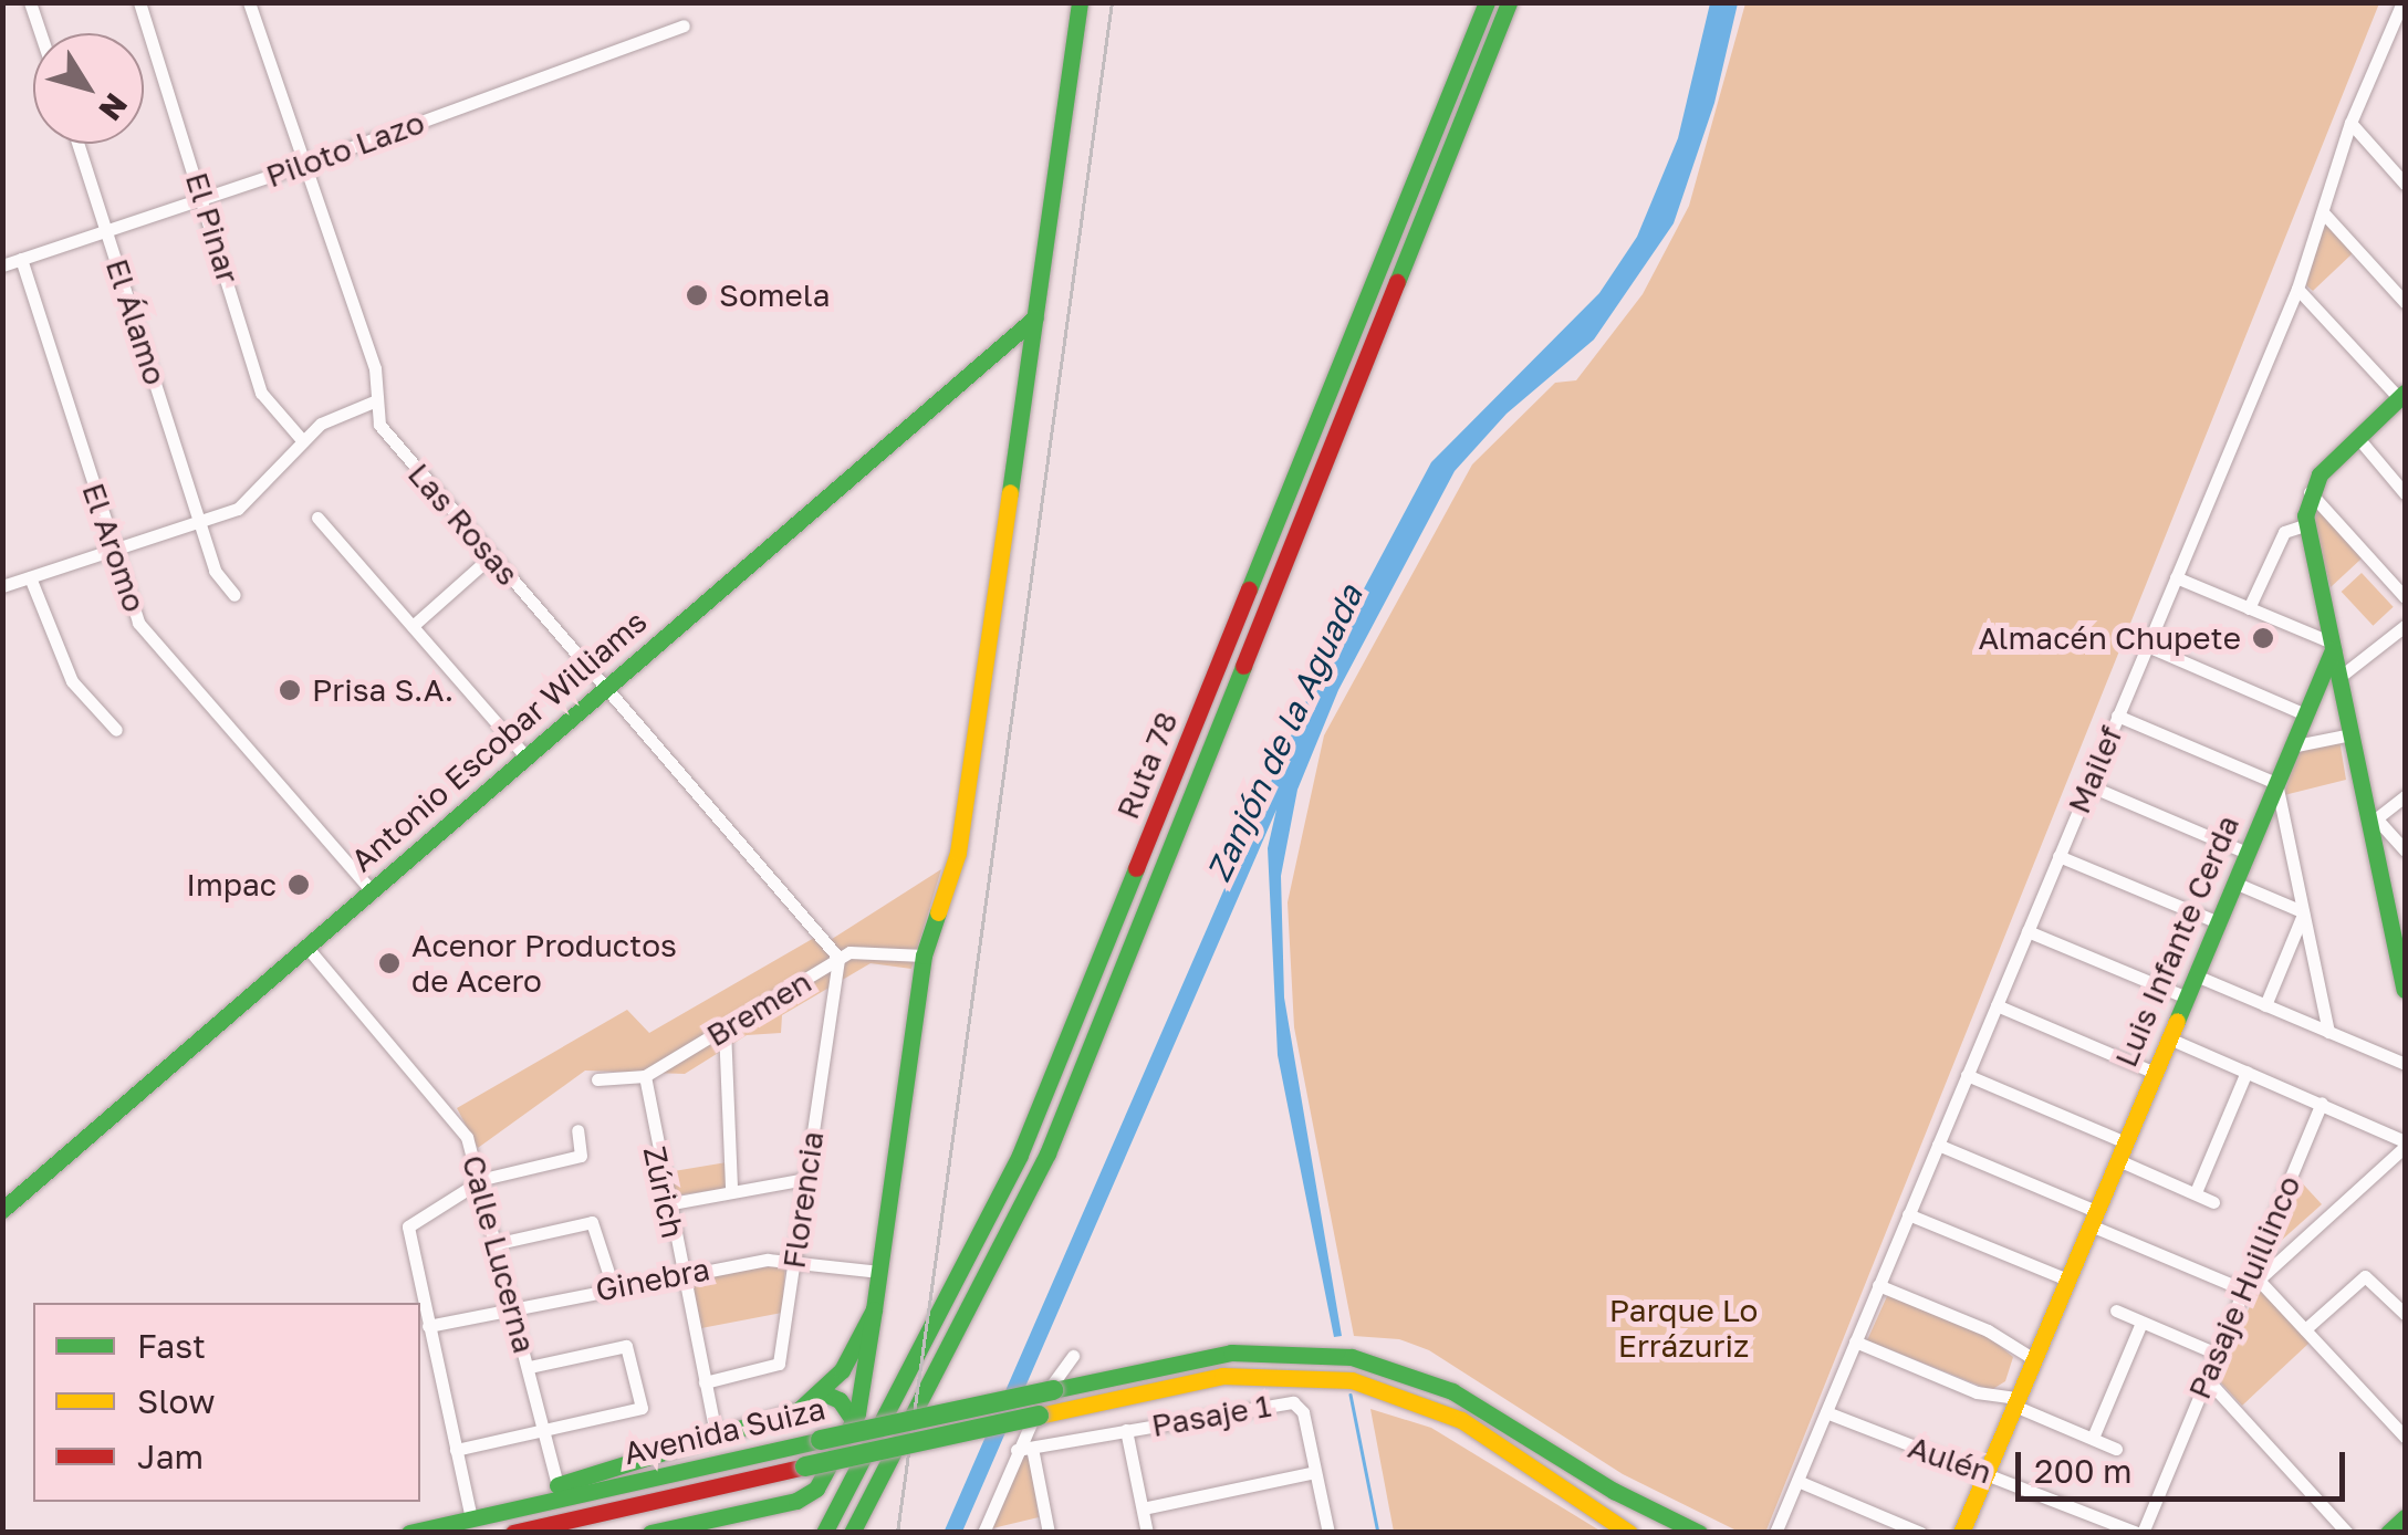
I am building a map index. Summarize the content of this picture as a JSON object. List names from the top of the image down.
{
  "streets": {
    "main road": [
      "Antonio Escobar Williams",
      "Ruta 78",
      "Luis Infante Cerda",
      "Avenida Suiza"
    ],
    "street": [
      "Piloto Lazo",
      "El Pinar",
      "El Álamo",
      "Las Rosas",
      "El Aromo",
      "Mailef",
      "Bremen",
      "Zúrich",
      "Florencia",
      "Calle Lucerna",
      "Ginebra",
      "Pasaje Huillinco",
      "Pasaje 1",
      "Aulén"
    ]
  },
  "crossings": [
    ["Piloto Lazo", "El Pinar"],
    ["Piloto Lazo", "El Álamo"],
    ["Piloto Lazo", "Las Rosas"],
    ["Piloto Lazo", "El Aromo"],
    ["Las Rosas", "Antonio Escobar Williams"],
    ["Las Rosas", "Bremen"],
    ["Las Rosas", "Florencia"],
    ["El Aromo", "Antonio Escobar Williams"],
    ["Antonio Escobar Williams", "Calle Lucerna"],
    ["Mailef", "Aulén"],
    ["Luis Infante Cerda", "Aulén"],
    ["Bremen", "Zúrich"],
    ["Bremen", "Florencia"],
    ["Zúrich", "Florencia"],
    ["Zúrich", "Ginebra"],
    ["Zúrich", "Avenida Suiza"],
    ["Florencia", "Ginebra"],
    ["Calle Lucerna", "Ginebra"],
    ["Calle Lucerna", "Avenida Suiza"],
    ["Pasaje Huillinco", "Aulén"]
  ],
  "water": ["Zanjón de la Aguada"],
  "parks": ["Parque Lo Errázuriz"],
  "places": [
    "Somela",
    "Almacén Chupete",
    "Prisa S.A.",
    "Impac",
    "Acenor Productos de Acero"
  ],
  "legend": ["Fast", "Slow", "Jam"],
  "scale_bar": "200 m",
  "north": "bottom right"
}
